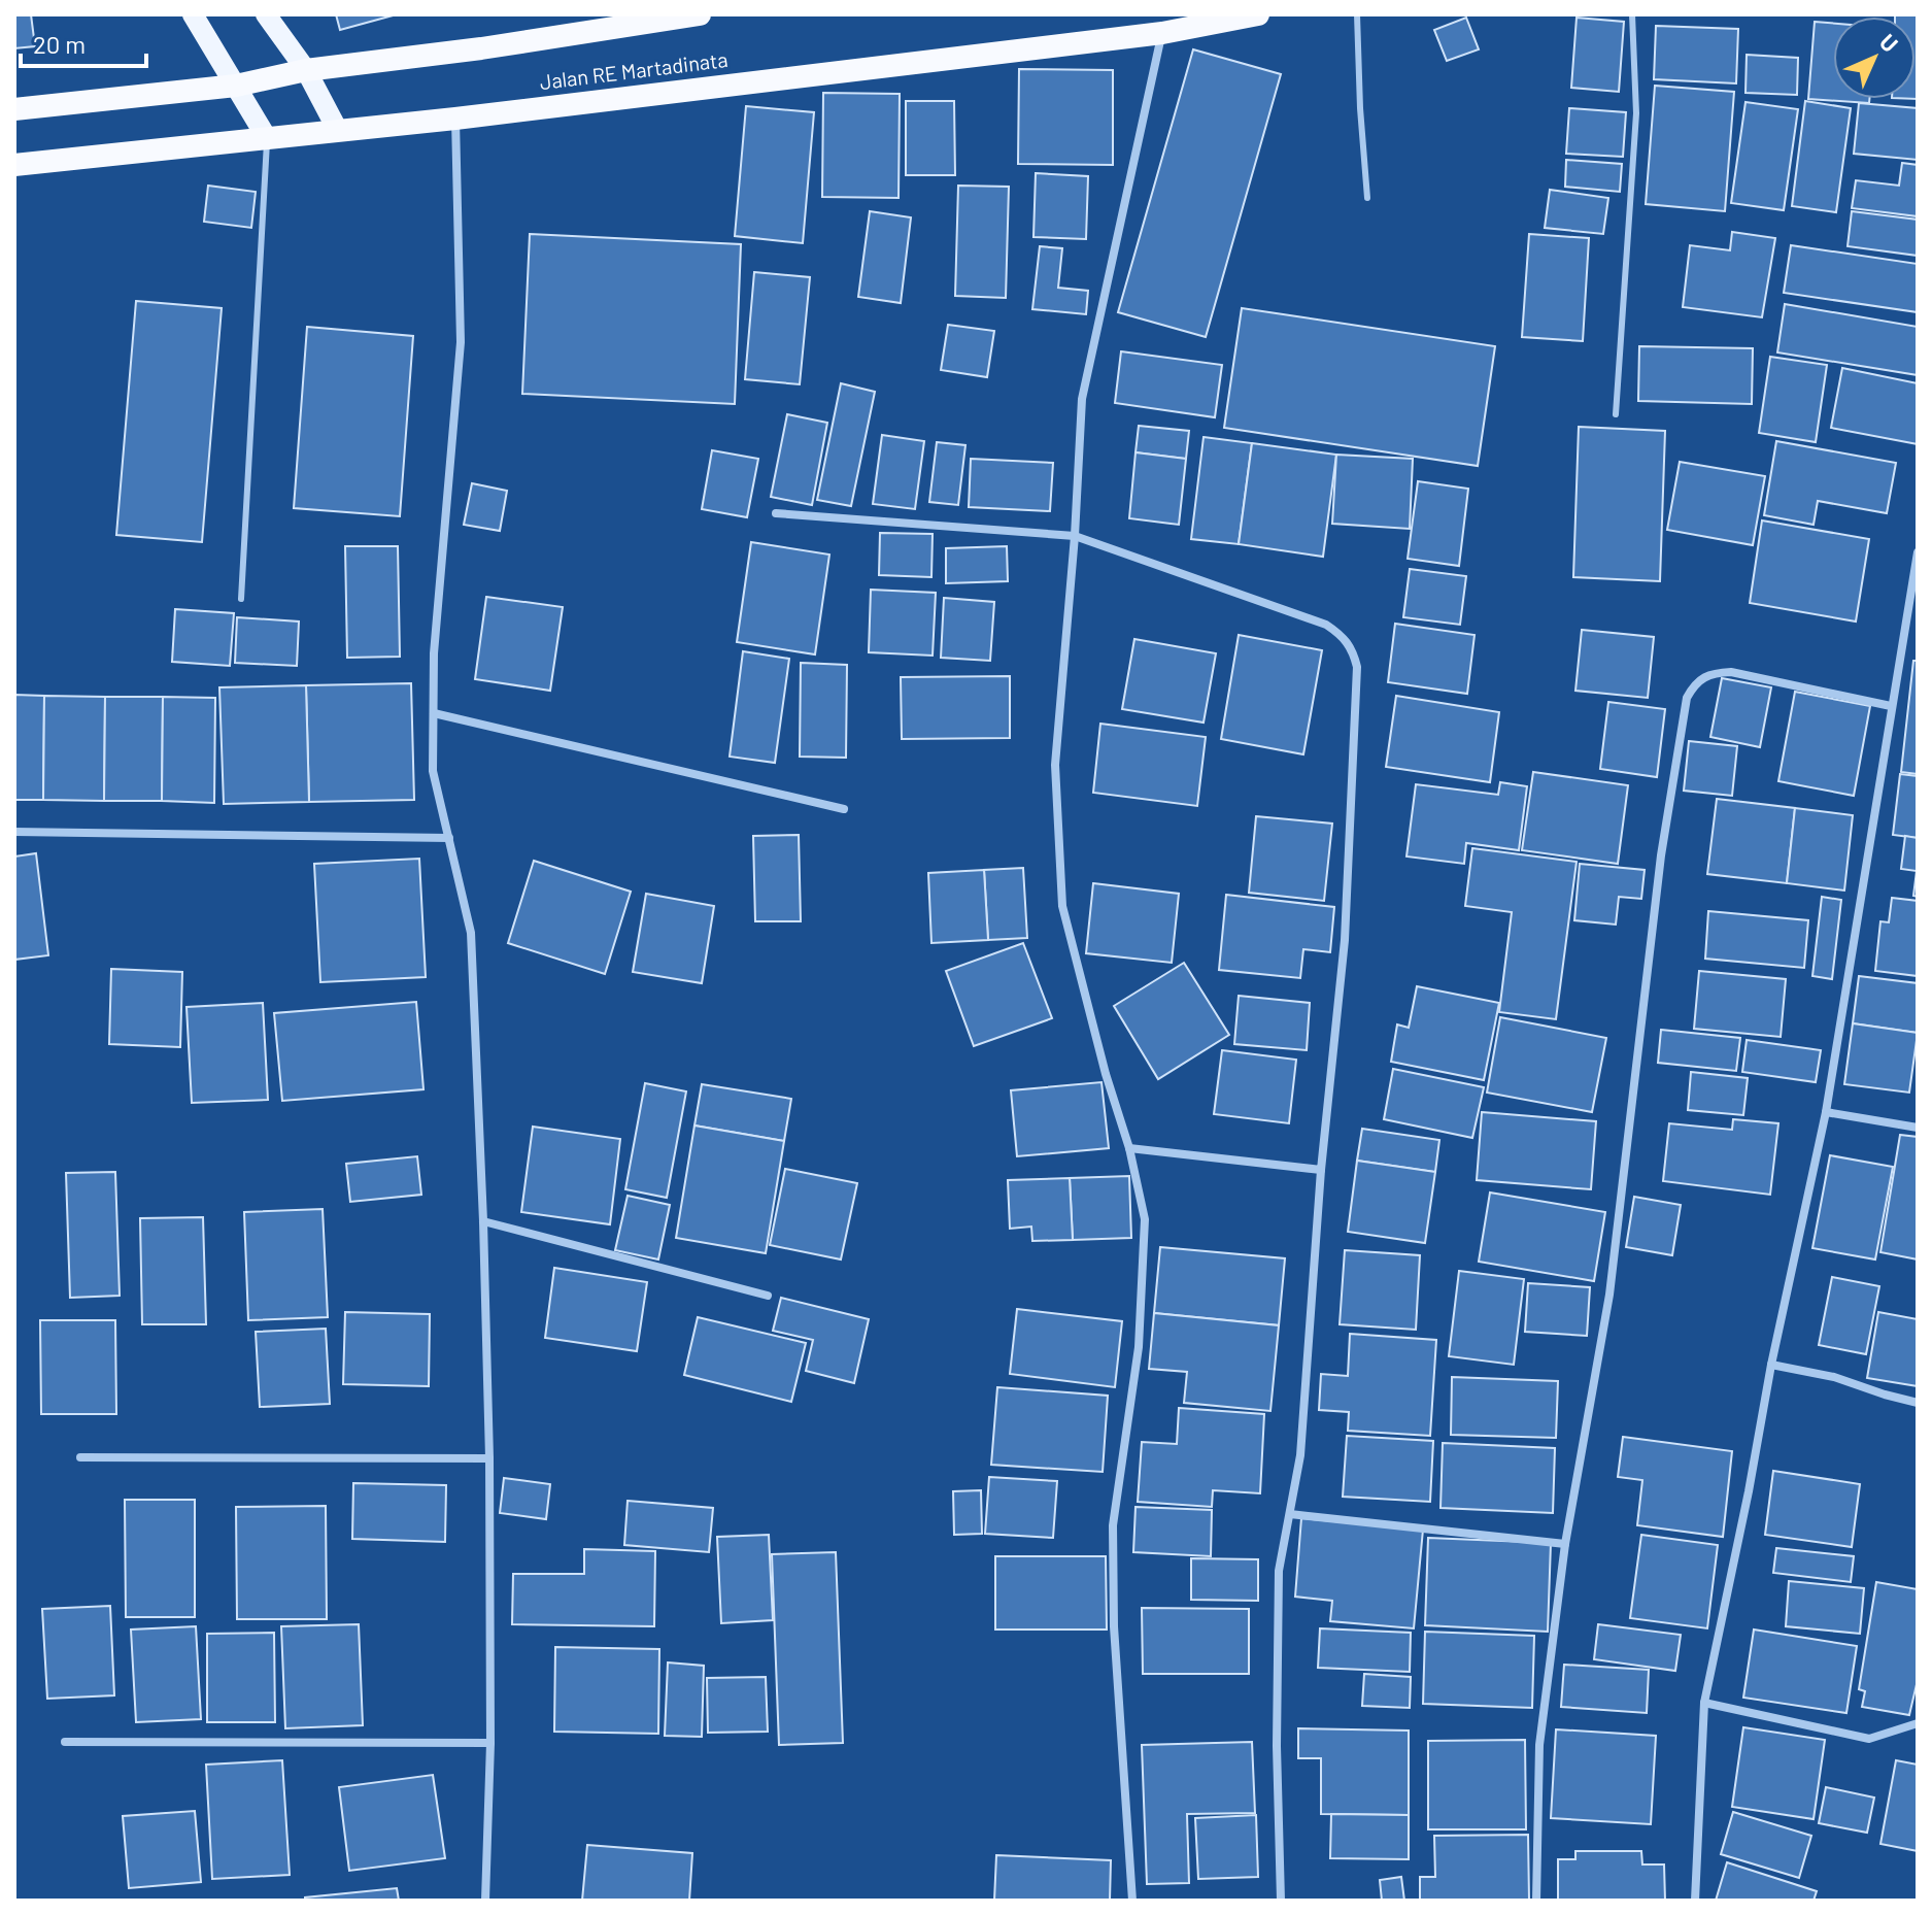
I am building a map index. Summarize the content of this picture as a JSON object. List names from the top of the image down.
{
  "streets": {
    "highway": ["Jalan RE Martadinata"]
  },
  "scale_bar": "20 m",
  "north": "top right"
}
